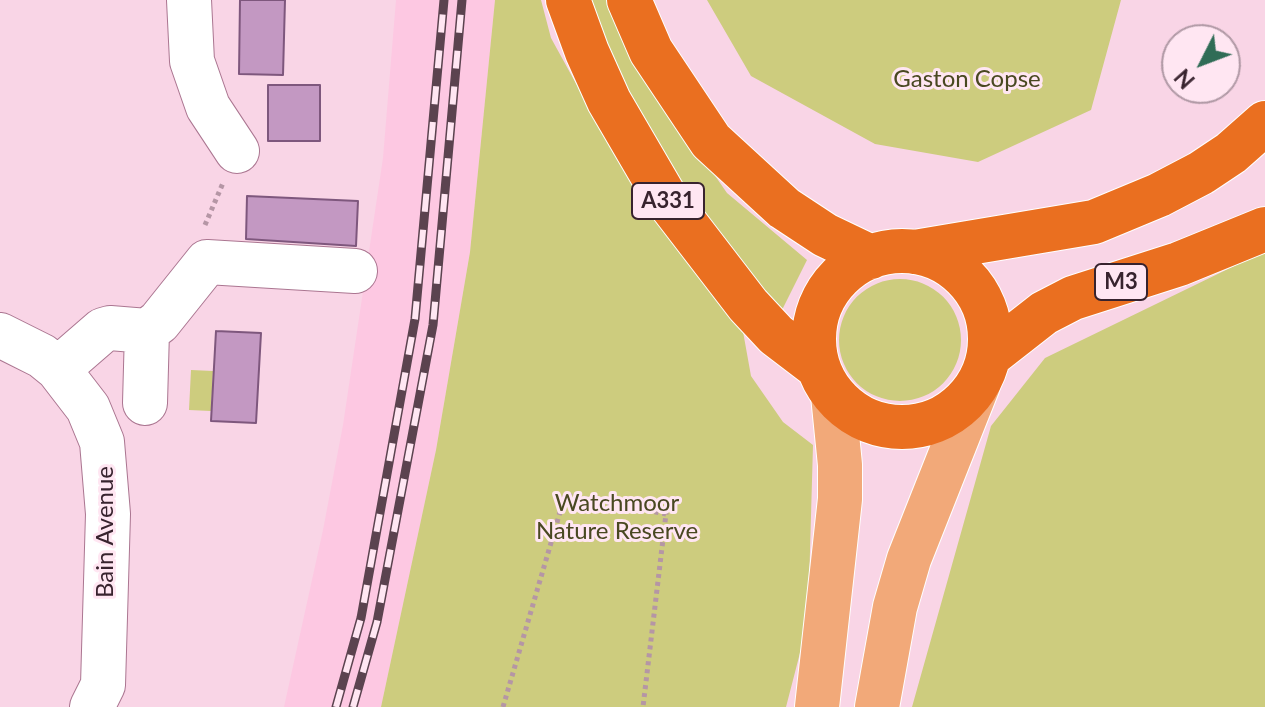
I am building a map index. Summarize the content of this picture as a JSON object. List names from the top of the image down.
{
  "streets": {
    "highway": ["A331", "M3"],
    "street": ["Bain Avenue"]
  },
  "crossings": [
    ["A331", "M3"]
  ],
  "parks": ["Gaston Copse", "Watchmoor Nature Reserve"],
  "north": "bottom left"
}
